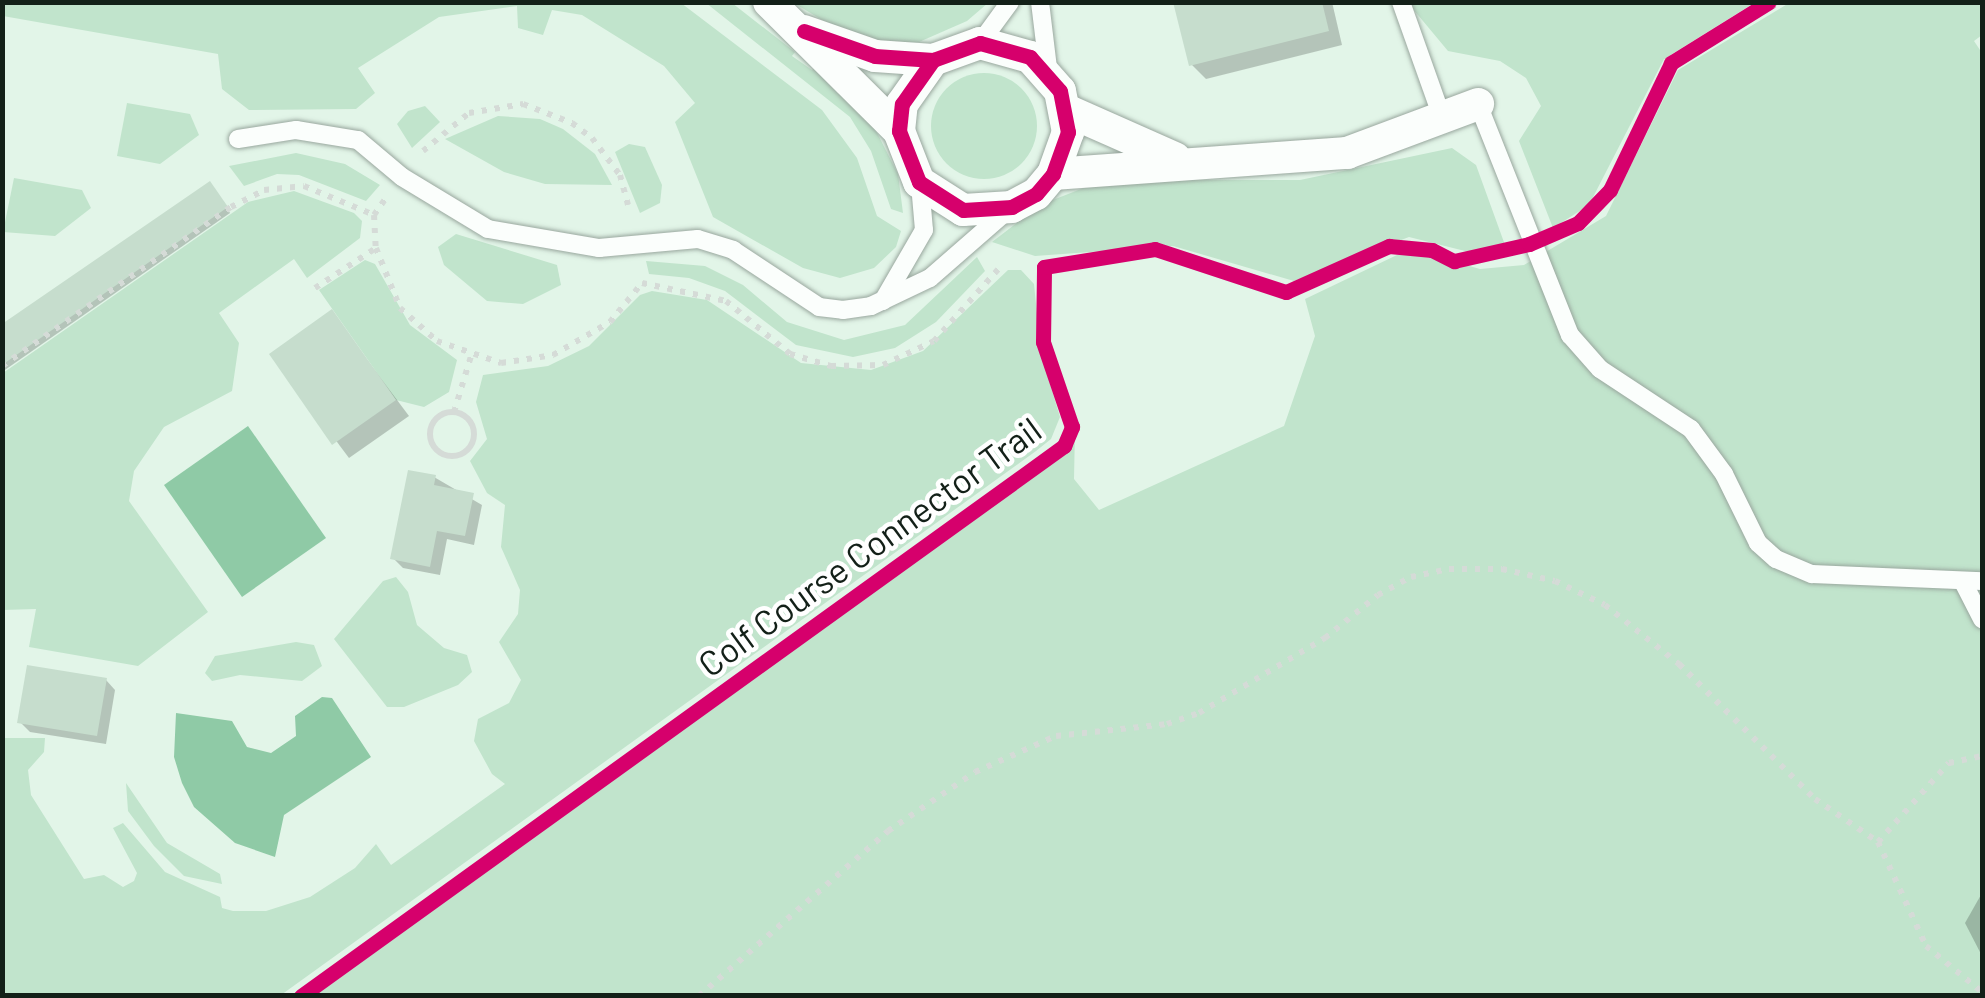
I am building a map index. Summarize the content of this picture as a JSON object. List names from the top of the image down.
{
  "streets": {
    "cycle path": ["Colf Course Connector Trail"]
  }
}
